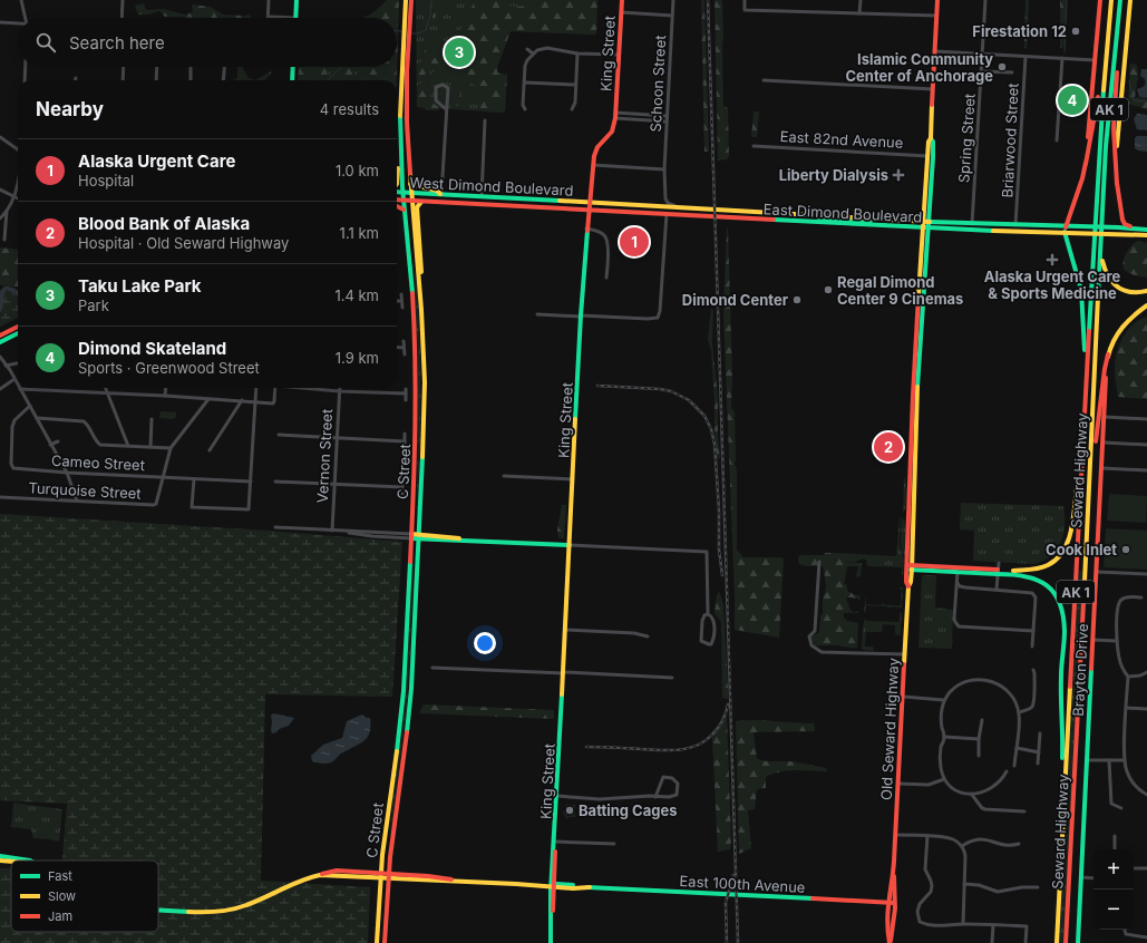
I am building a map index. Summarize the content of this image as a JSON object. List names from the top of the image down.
{
  "streets": {
    "main road": [
      "King Street",
      "AK 1",
      "West Dimond Boulevard",
      "East Dimond Boulevard",
      "Seward Highway",
      "C Street",
      "Brayton Drive",
      "Old Seward Highway",
      "East 100th Avenue"
    ],
    "street": [
      "Schoon Street",
      "Spring Street",
      "East 82nd Avenue",
      "Briarwood Street",
      "Vernon Street",
      "Cameo Street",
      "Turquoise Street"
    ]
  },
  "crossings": [
    ["King Street", "West Dimond Boulevard"],
    ["King Street", "East Dimond Boulevard"],
    ["King Street", "East 100th Avenue"],
    ["Schoon Street", "East Dimond Boulevard"],
    ["Spring Street", "East Dimond Boulevard"],
    ["East 82nd Avenue", "Old Seward Highway"],
    ["Briarwood Street", "East Dimond Boulevard"],
    ["West Dimond Boulevard", "East Dimond Boulevard"],
    ["West Dimond Boulevard", "C Street"],
    ["East Dimond Boulevard", "Old Seward Highway"],
    ["Cameo Street", "Turquoise Street"],
    ["Old Seward Highway", "East 100th Avenue"]
  ],
  "places": {
    "other": [
      "Firestation 12",
      "Islamic Community Center of Anchorage",
      "Regal Dimond Center 9 Cinemas",
      "Dimond Center",
      "Cook Inlet",
      "Batting Cages"
    ],
    "health": ["Liberty Dialysis", "Alaska Urgent Care & Sports Medicine"]
  },
  "legend": ["Fast", "Slow", "Jam"],
  "page": {
    "search": "Search here",
    "pins": [
      "3",
      "4",
      "1",
      "2"
    ],
    "heading": ["Nearby", "4 results"],
    "list": [
      {
        "mark": "1",
        "name": "Alaska Urgent Care",
        "note": "Hospital",
        "value": "1.0 km"
      },
      {
        "mark": "2",
        "name": "Blood Bank of Alaska",
        "note": "Hospital · Old Seward Highway",
        "value": "1.1 km"
      },
      {
        "mark": "3",
        "name": "Taku Lake Park",
        "note": "Park",
        "value": "1.4 km"
      },
      {
        "mark": "4",
        "name": "Dimond Skateland",
        "note": "Sports · Greenwood Street",
        "value": "1.9 km"
      }
    ],
    "map_buttons": ["+", "−"]
  }
}
